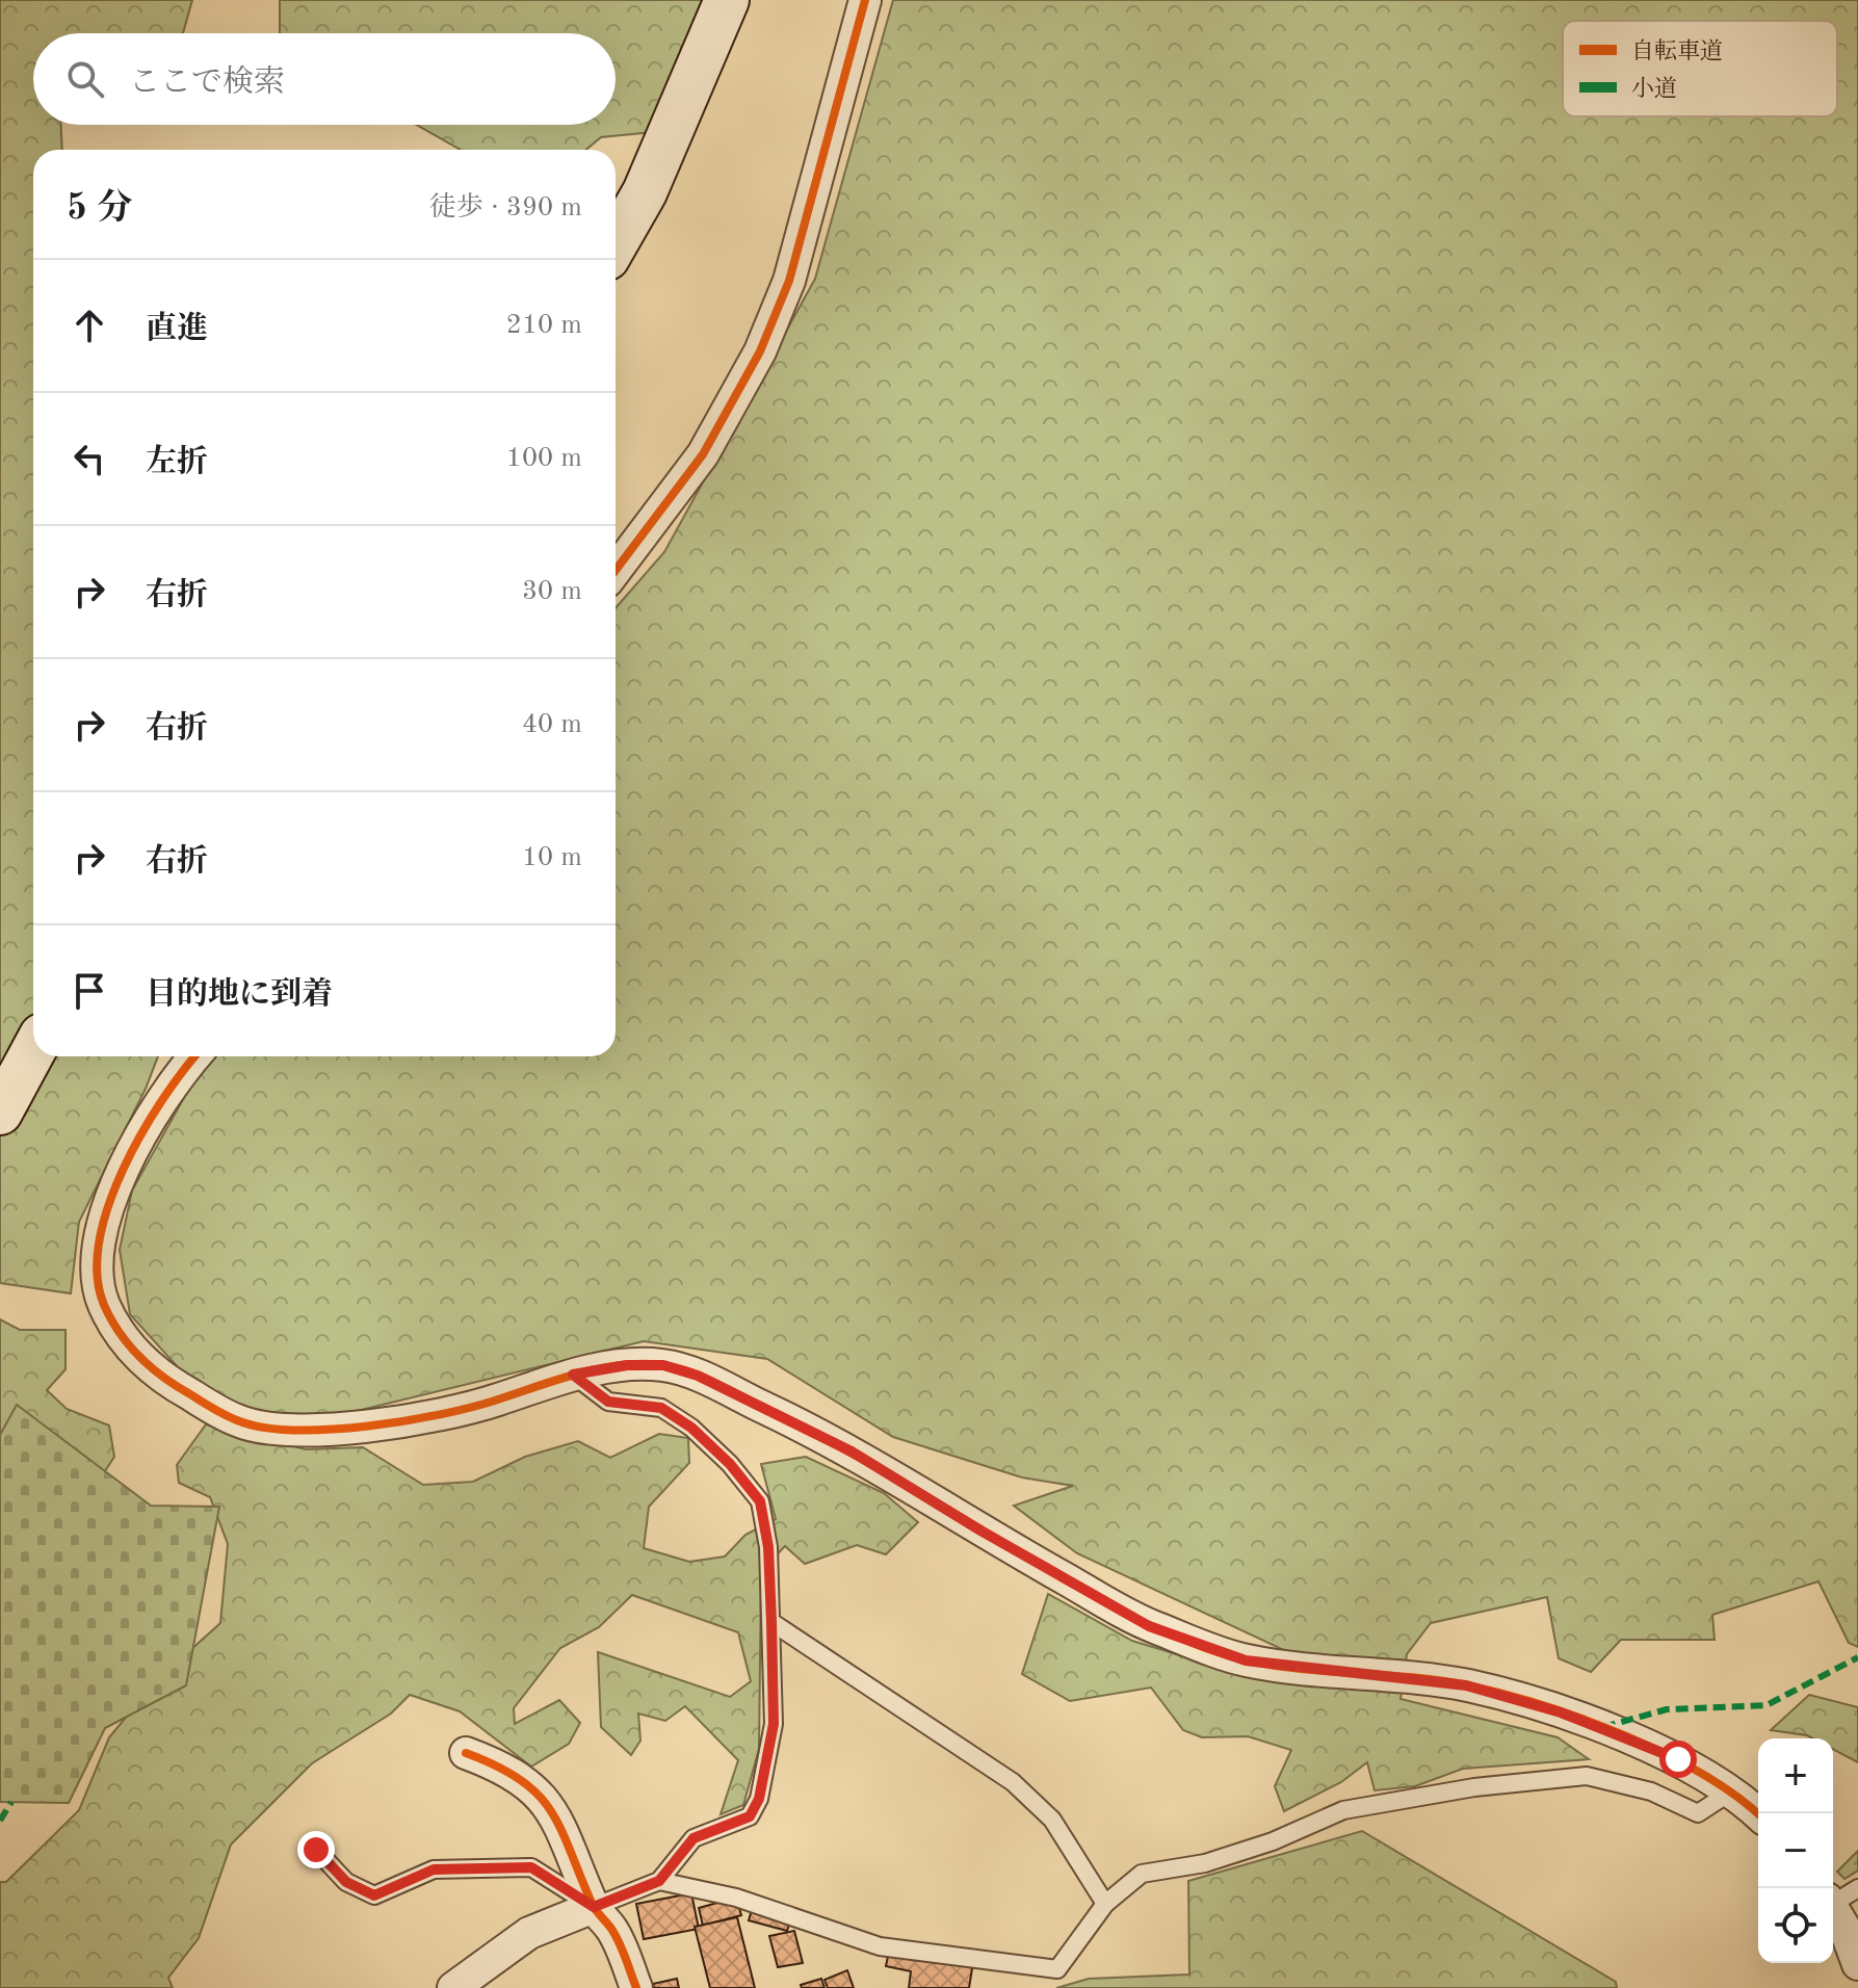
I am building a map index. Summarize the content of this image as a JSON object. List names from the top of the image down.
{
  "legend": ["自転車道", "小道"],
  "page": {
    "search": "ここで検索",
    "heading": ["5 分", "徒歩 · 390 m"],
    "list": [
      ["直進", "210 m"],
      ["左折", "100 m"],
      ["右折", "30 m"],
      ["右折", "40 m"],
      ["右折", "10 m"],
      "目的地に到着"
    ],
    "map_buttons": ["+", "−"]
  }
}
